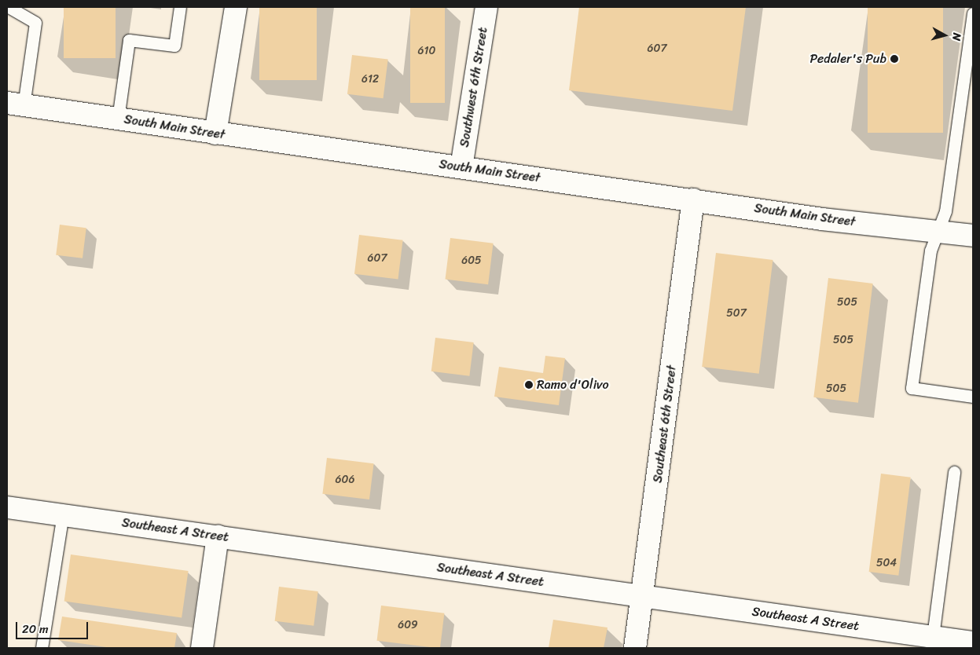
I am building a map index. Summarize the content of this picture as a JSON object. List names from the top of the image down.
{
  "streets": {
    "street": [
      "Southwest 6th Street",
      "South Main Street",
      "Southeast 6th Street",
      "Southeast A Street"
    ]
  },
  "crossings": [
    ["Southwest 6th Street", "South Main Street"],
    ["South Main Street", "Southeast 6th Street"],
    ["Southeast 6th Street", "Southeast A Street"]
  ],
  "places": ["Pedaler's Pub", "Ramo d'Olivo"],
  "house_numbers": [
    "607",
    "610",
    "612",
    "607",
    "605",
    "505",
    "507",
    "505",
    "505",
    "606",
    "504",
    "609"
  ],
  "scale_bar": "20 m",
  "north": "right"
}
